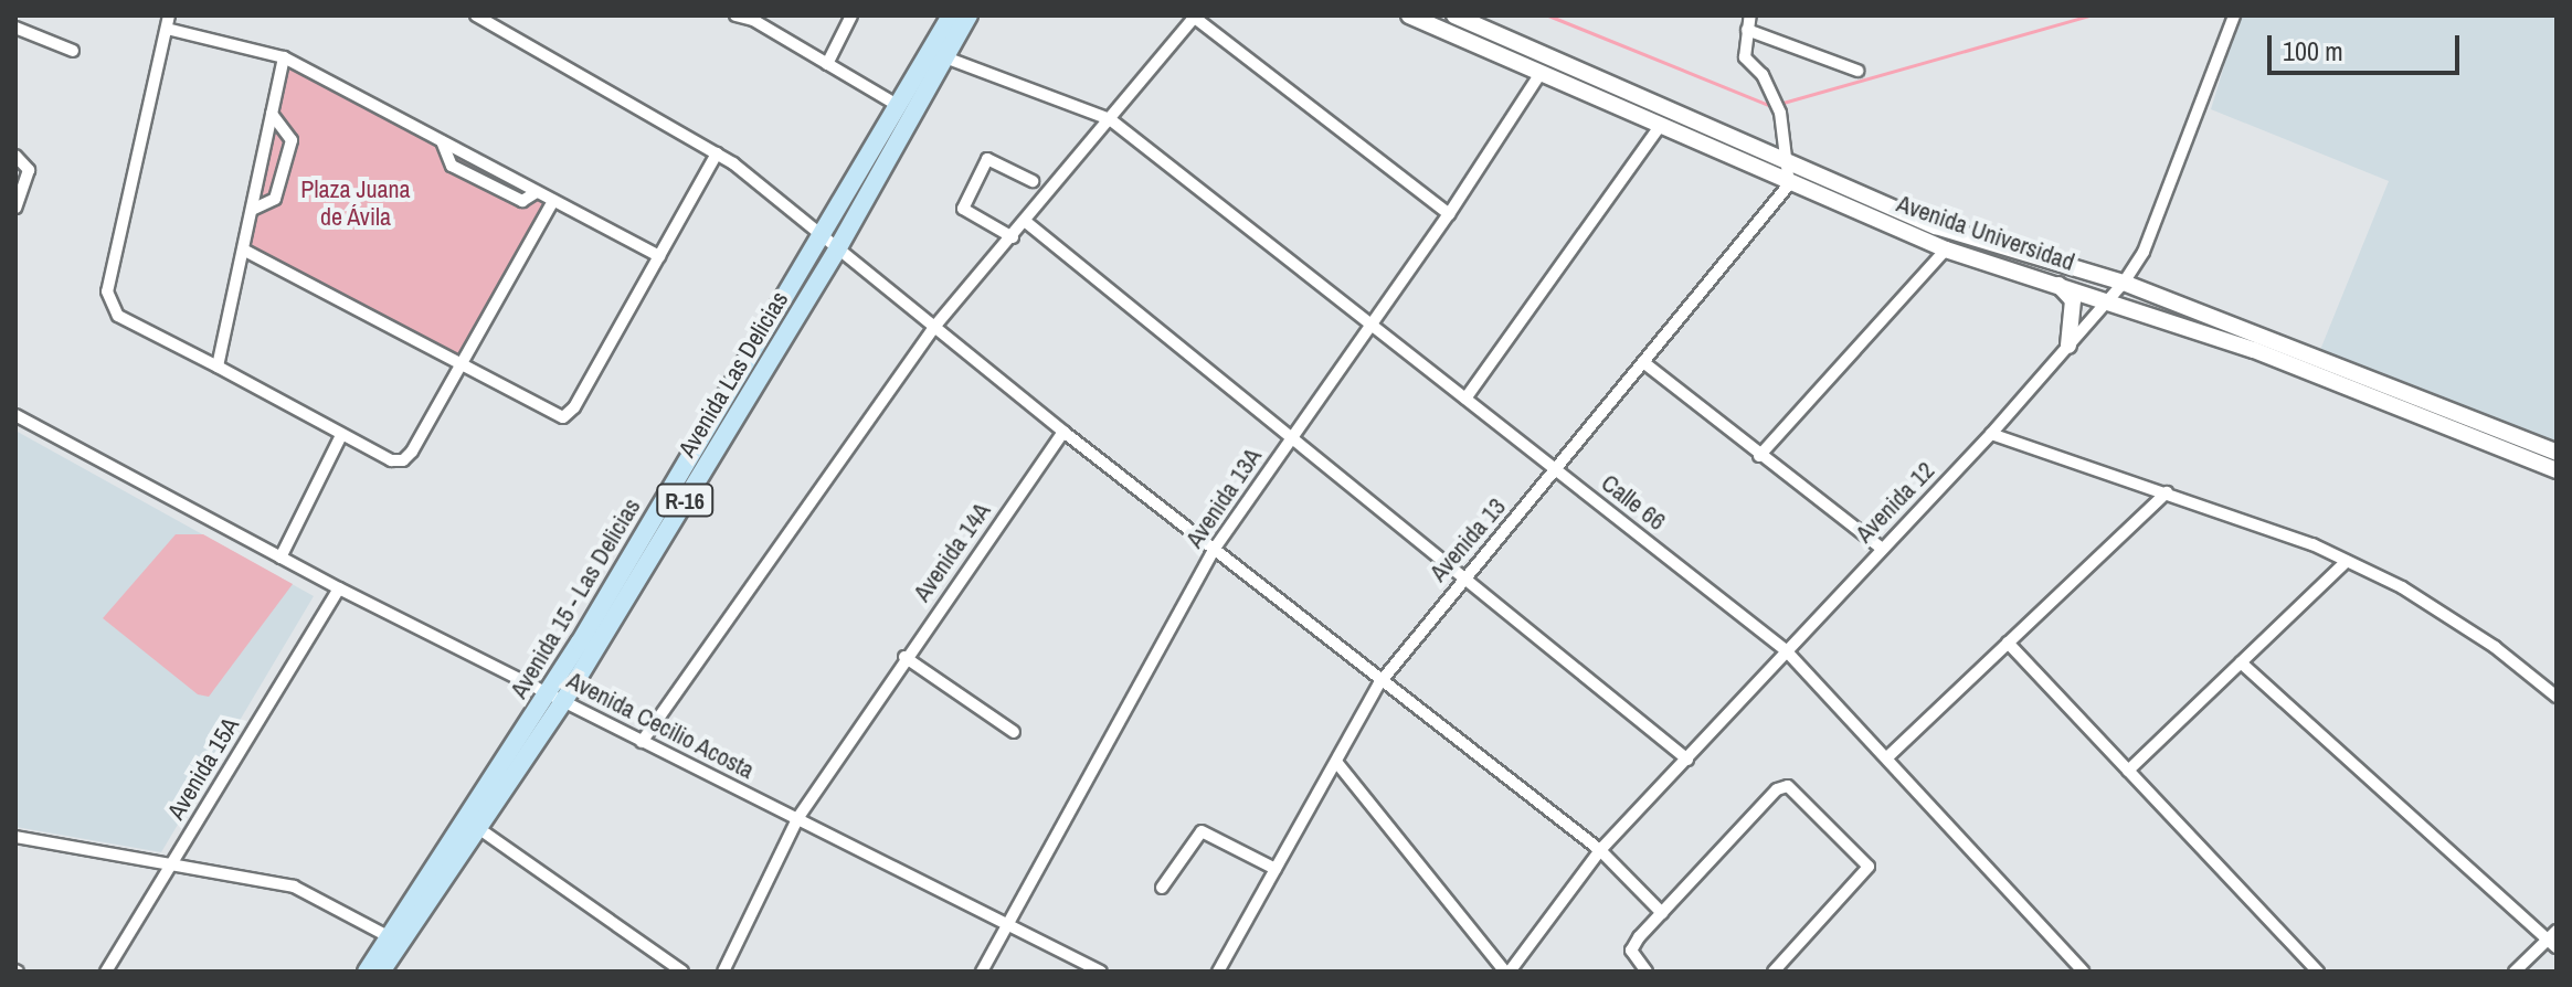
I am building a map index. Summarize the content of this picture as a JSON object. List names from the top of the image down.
{
  "streets": {
    "main road": ["Avenida Las Delicias", "R-16", "Avenida 15 - Las Delicias"],
    "street": [
      "Avenida Universidad",
      "Avenida 13A",
      "Calle 66",
      "Avenida 12",
      "Avenida 13",
      "Avenida 14A",
      "Avenida Cecilio Acosta",
      "Avenida 15A"
    ]
  },
  "crossings": [
    ["Avenida Universidad", "Avenida 13A"],
    ["Avenida Universidad", "Avenida 12"],
    ["Avenida Universidad", "Avenida 13"],
    ["Avenida Las Delicias", "Calle 66"],
    ["Avenida Las Delicias", "Avenida Cecilio Acosta"],
    ["Avenida 13A", "Calle 66"],
    ["Avenida 13A", "Avenida Cecilio Acosta"],
    ["Calle 66", "Avenida 12"],
    ["Calle 66", "Avenida 13"],
    ["Avenida 14A", "Avenida Cecilio Acosta"],
    ["Avenida 15 - Las Delicias", "Avenida Cecilio Acosta"],
    ["Avenida Cecilio Acosta", "Avenida 15A"]
  ],
  "parks": ["Plaza Juana de Ávila"],
  "scale_bar": "100 m"
}
